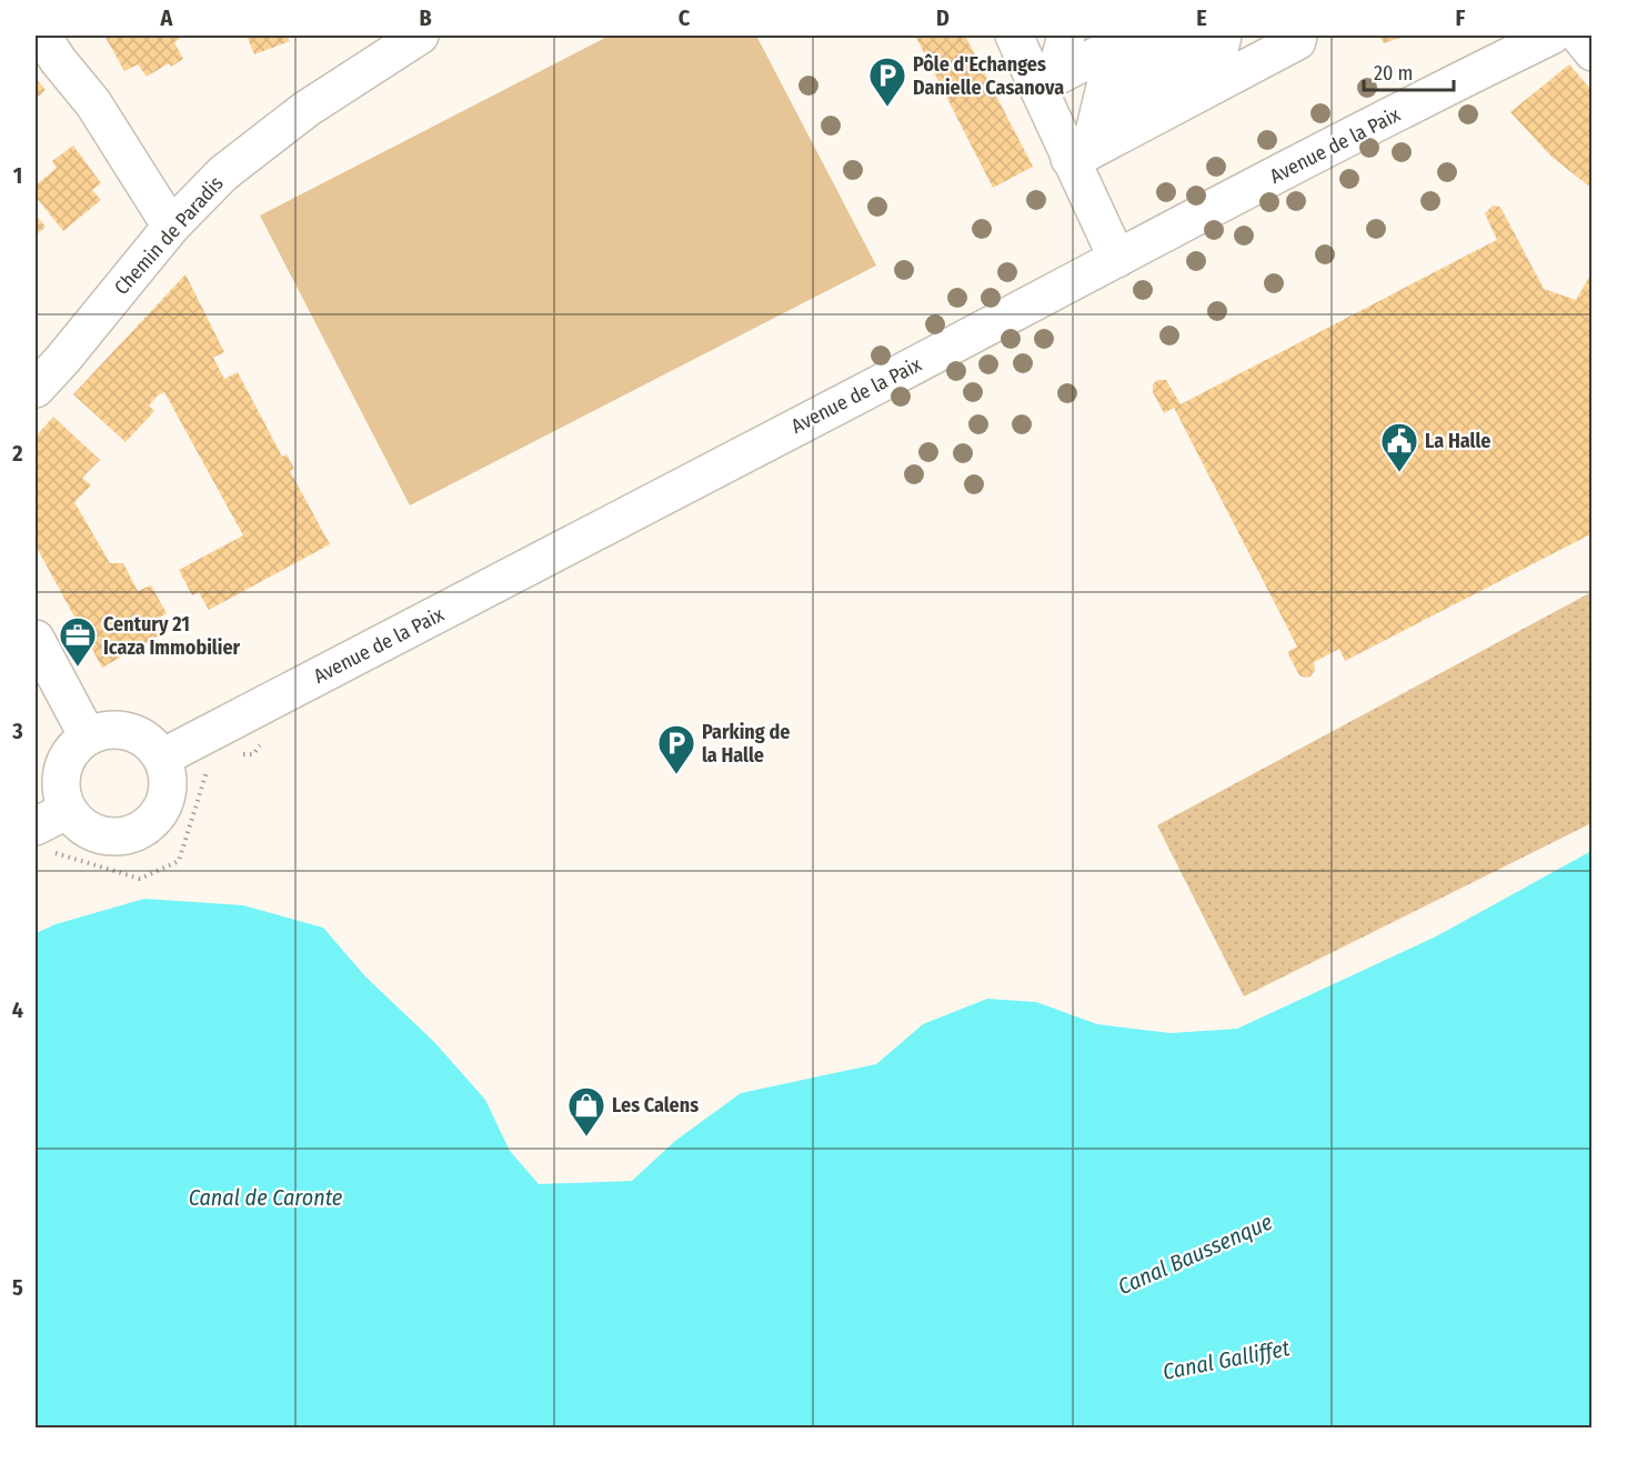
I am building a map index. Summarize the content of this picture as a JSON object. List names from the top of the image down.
{
  "streets": {
    "street": ["Avenue de la Paix", "Chemin de Paradis"]
  },
  "water": ["Canal de Caronte", "Canal Baussenque", "Canal Galliffet"],
  "places": {
    "parking": ["Pôle d'Echanges Danielle Casanova", "Parking de la Halle"],
    "public building": ["La Halle"],
    "office": ["Century 21 Icaza Immobilier"],
    "shop": ["Les Calens"]
  },
  "scale_bar": "20 m",
  "grid": {
    "columns": [
      "A",
      "B",
      "C",
      "D",
      "E",
      "F"
    ],
    "rows": [
      "1",
      "2",
      "3",
      "4",
      "5"
    ]
  }
}
